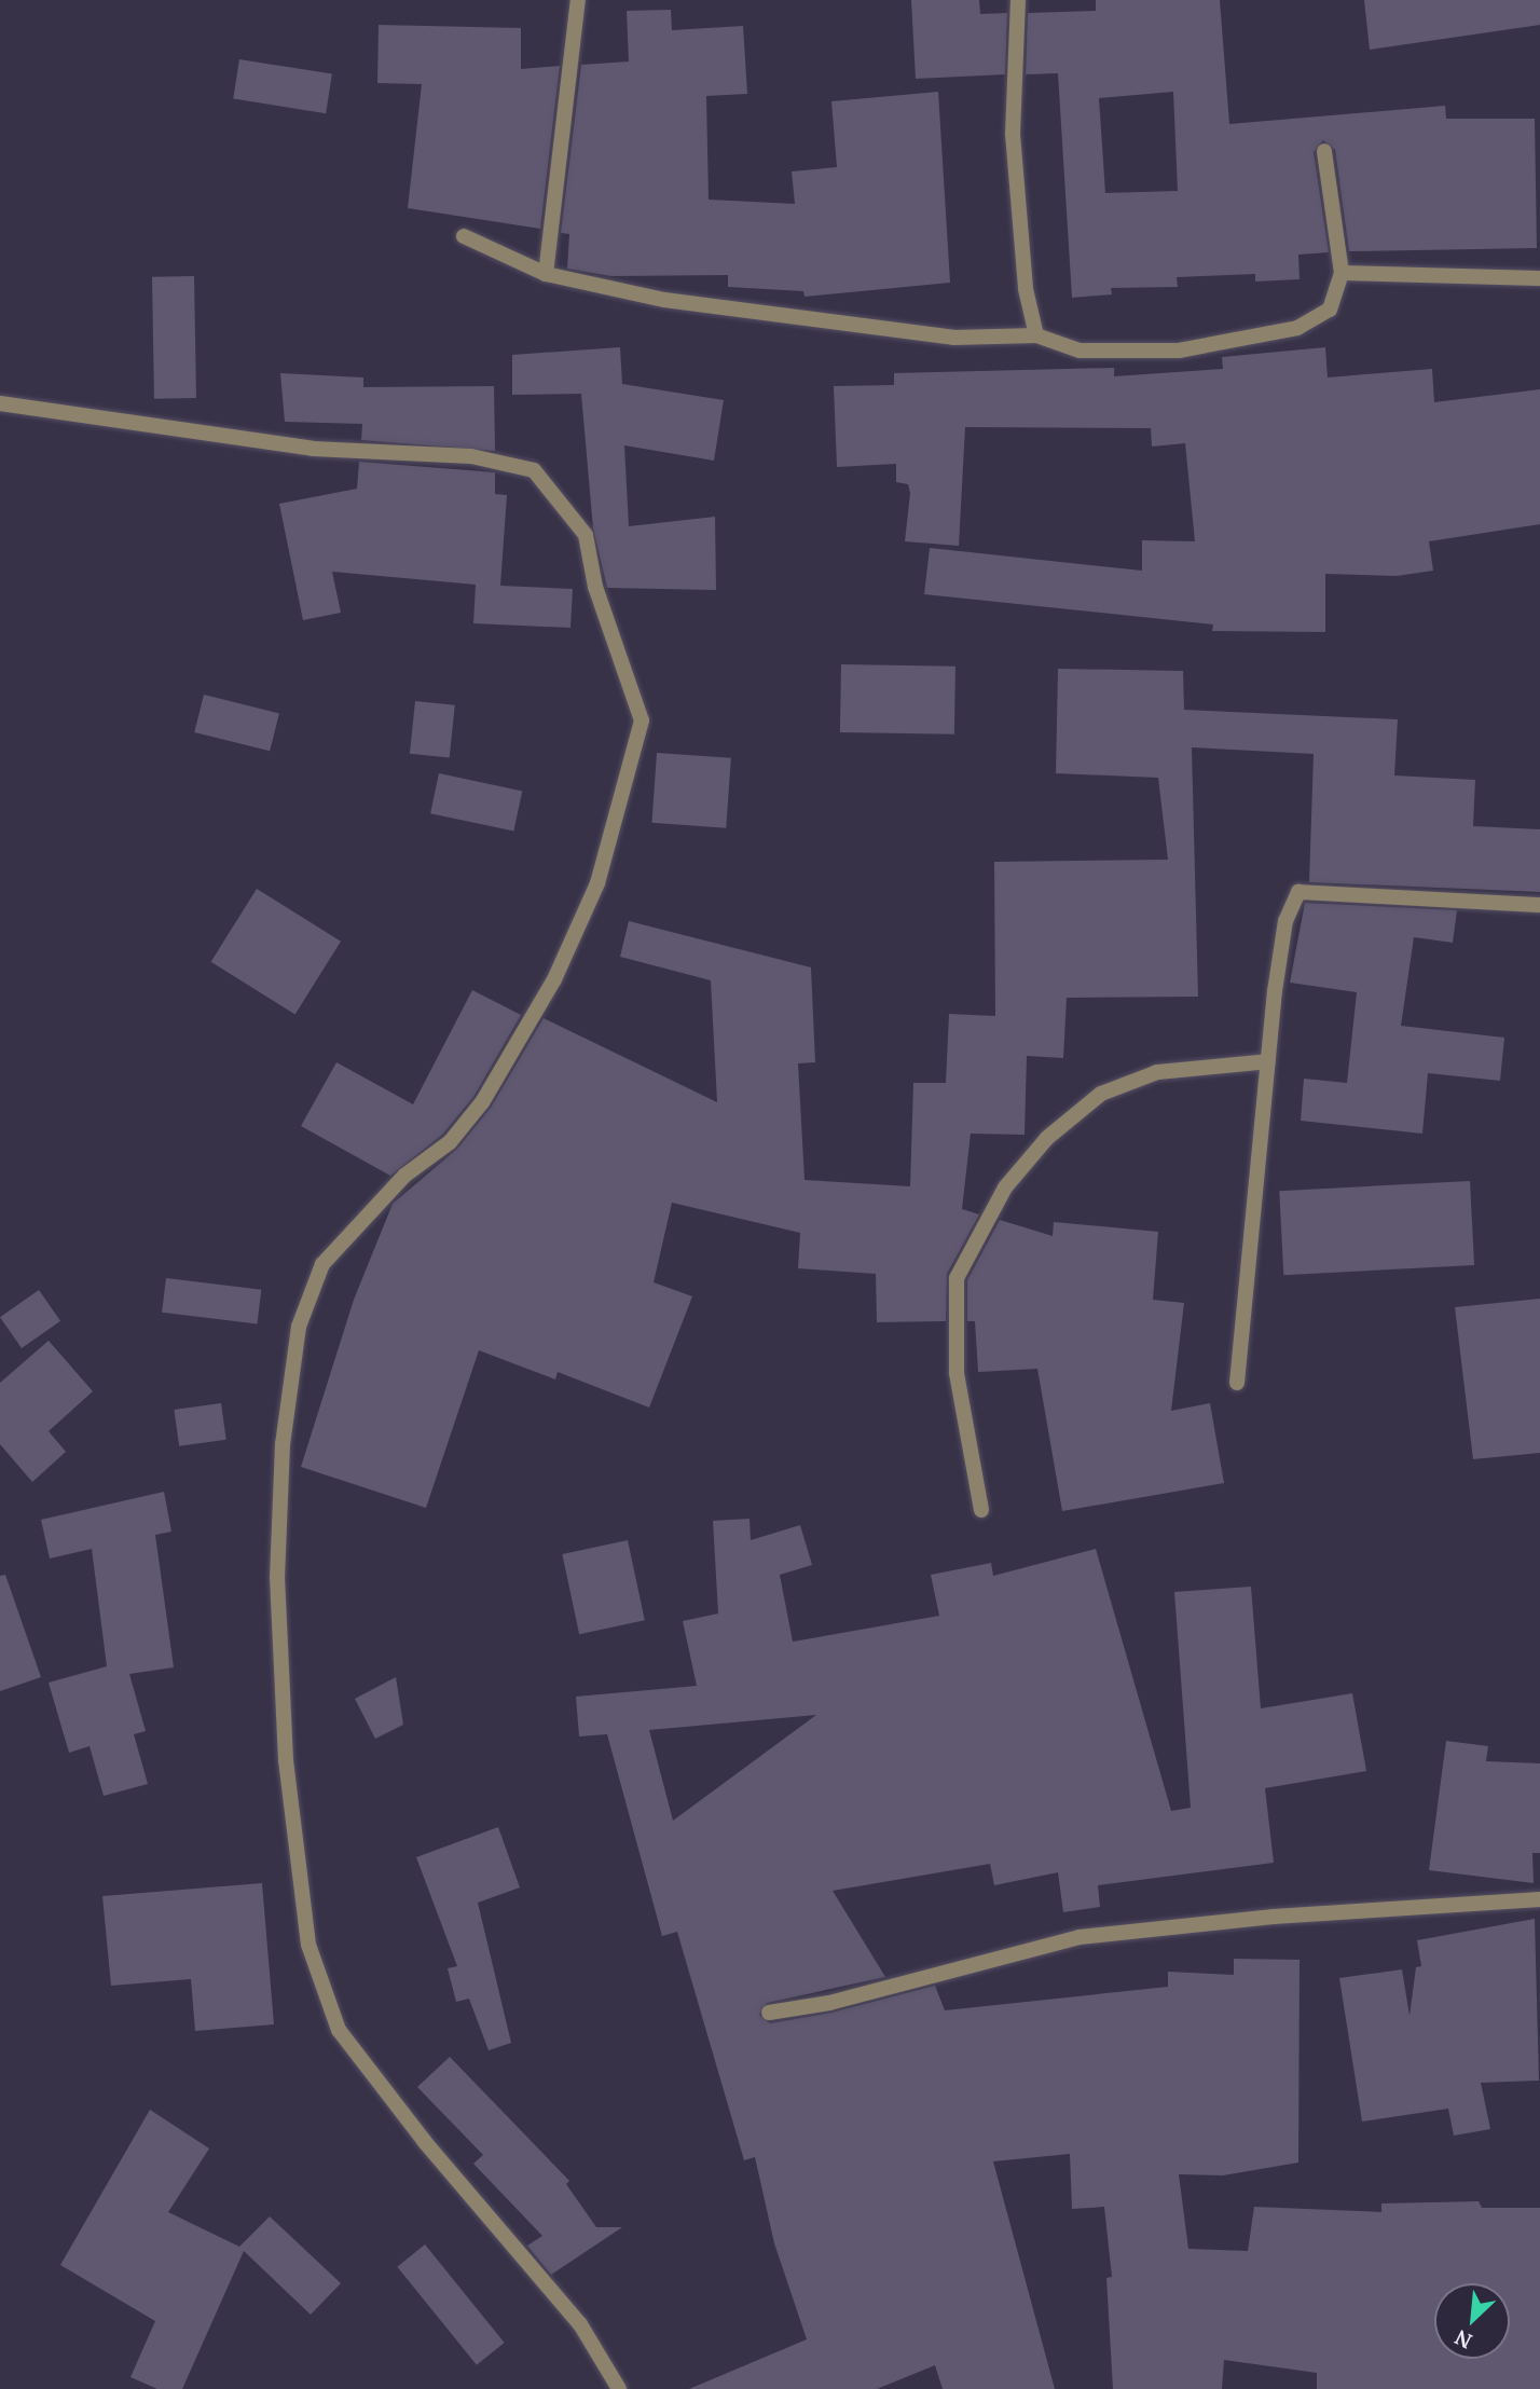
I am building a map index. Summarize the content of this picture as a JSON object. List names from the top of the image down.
{
  "north": "bottom left"
}
